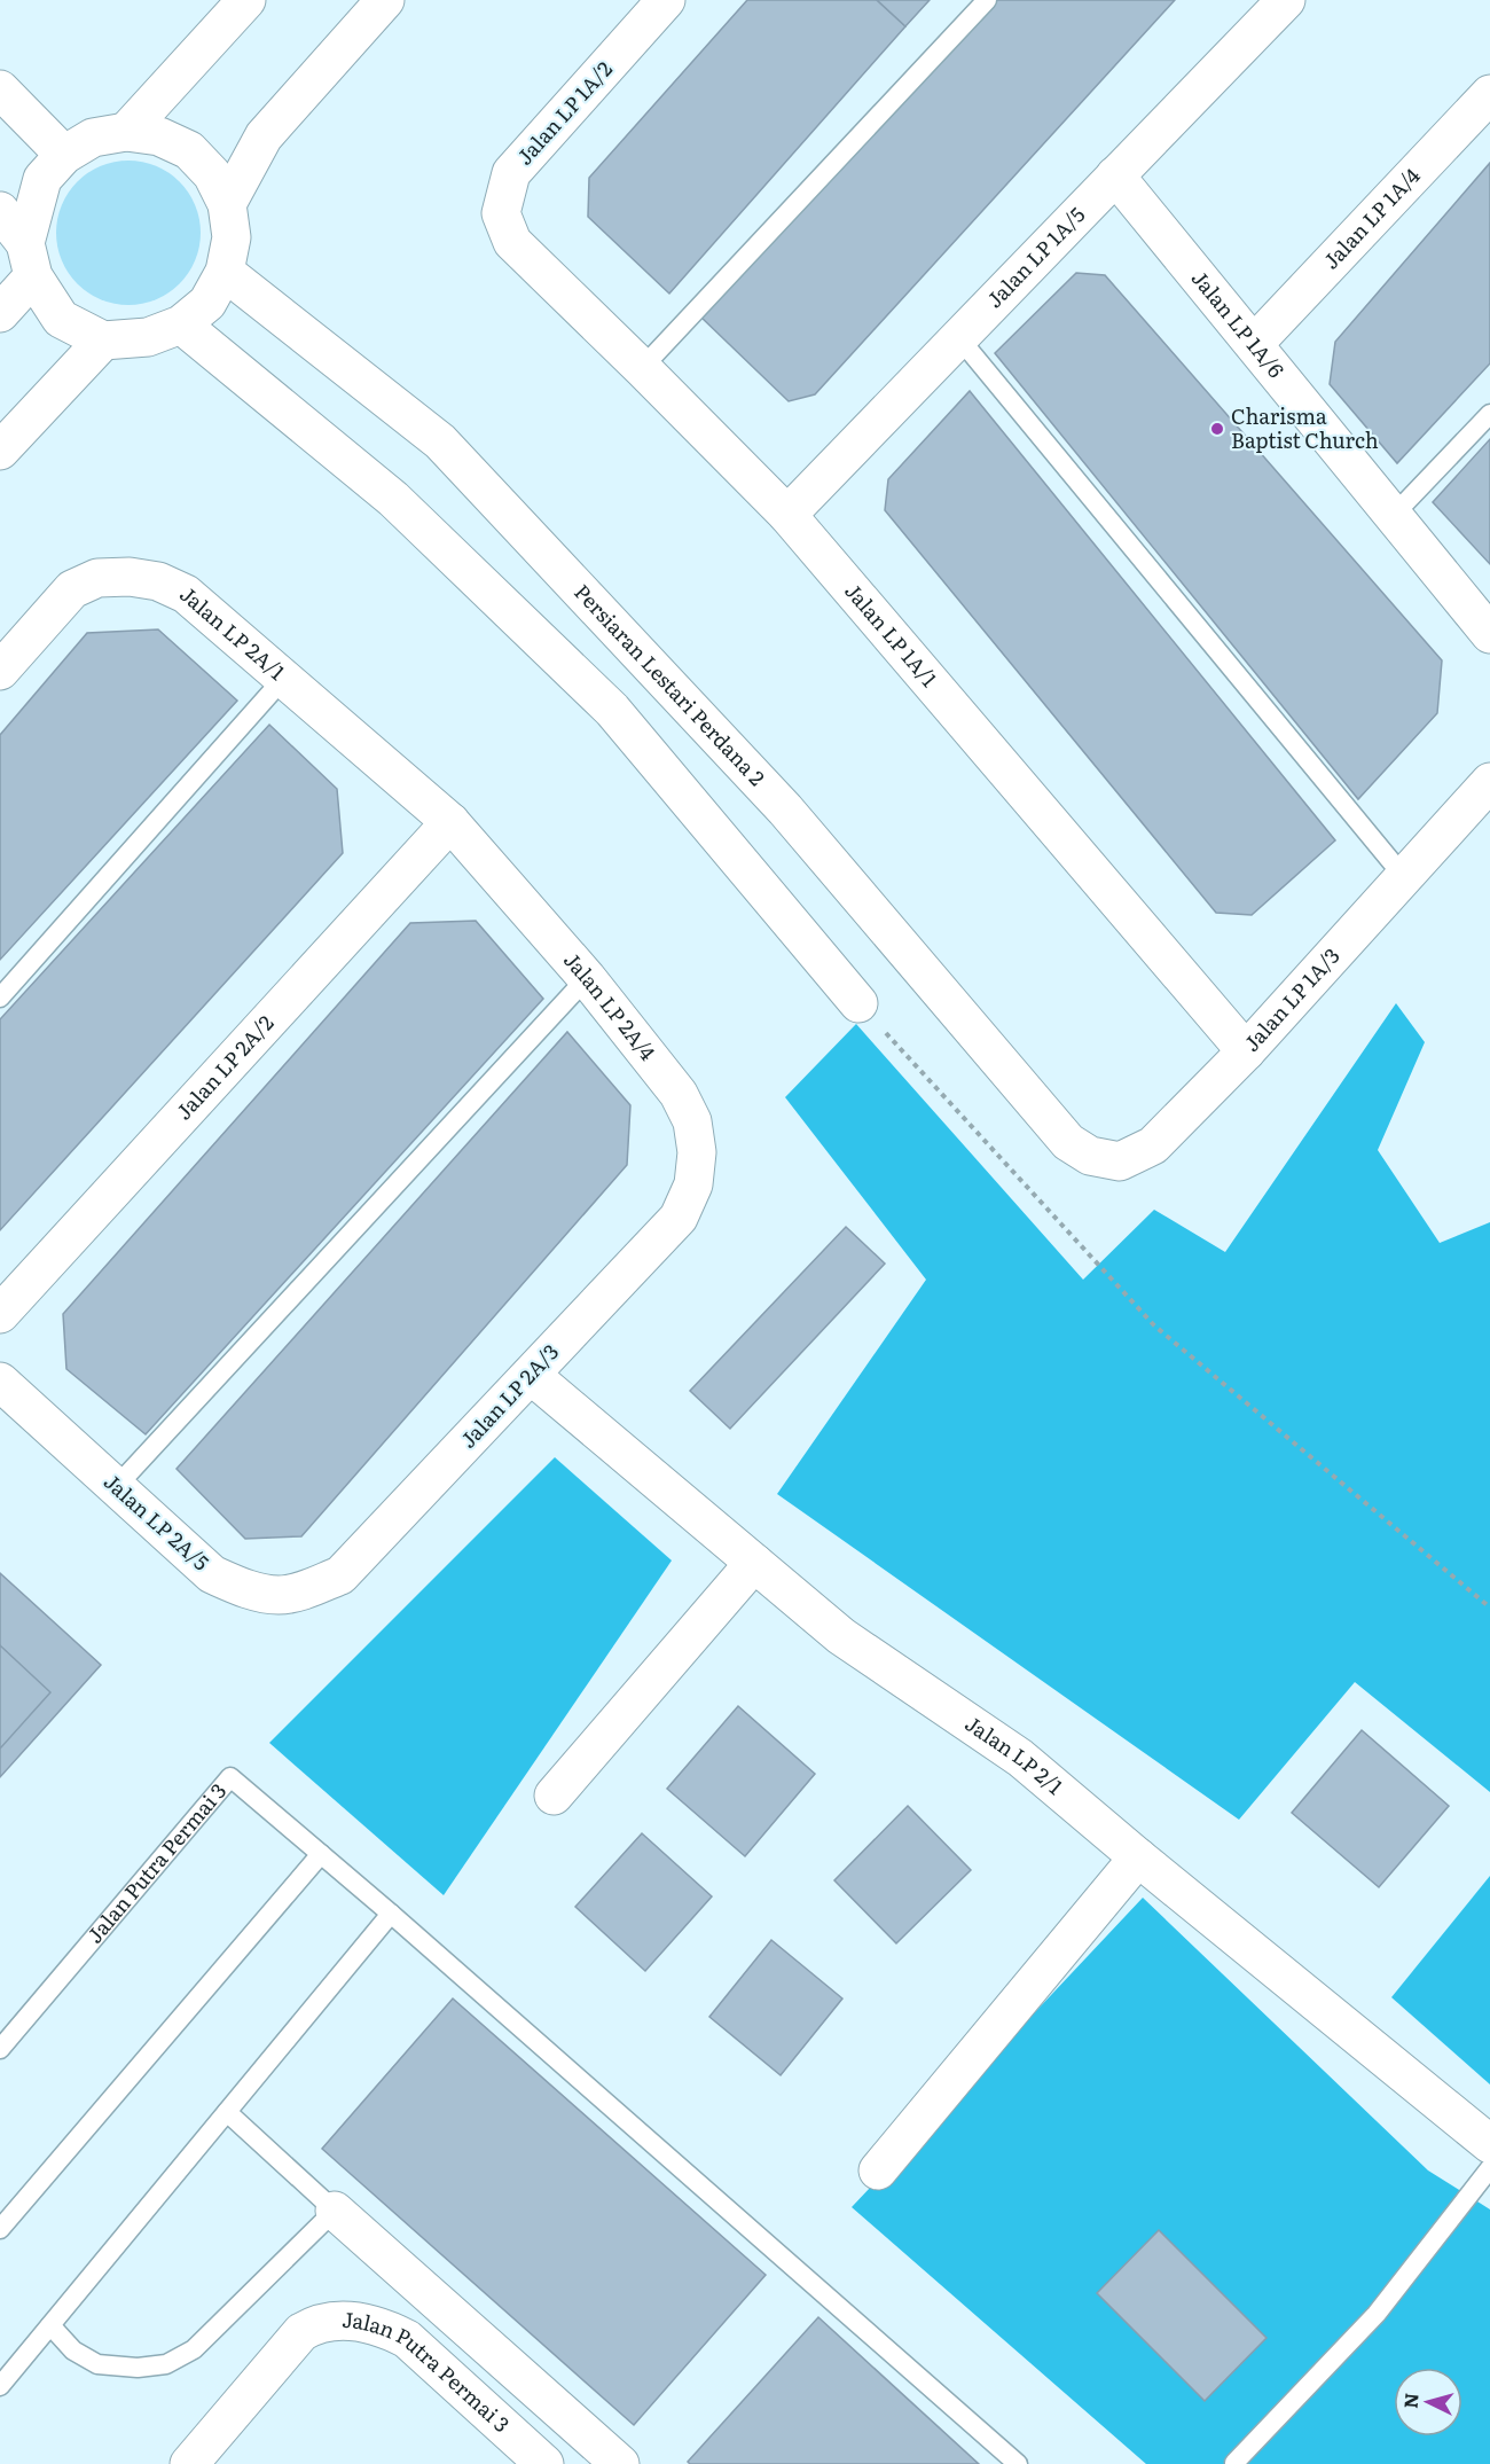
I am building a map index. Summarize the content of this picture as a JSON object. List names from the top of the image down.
{
  "streets": {
    "street": [
      "Jalan LP 1A/2",
      "Jalan LP 1A/4",
      "Jalan LP 1A/5",
      "Jalan LP 1A/6",
      "Jalan LP 2A/1",
      "Jalan LP 1A/1",
      "Persiaran Lestari Perdana 2",
      "Jalan LP 1A/3",
      "Jalan LP 2A/4",
      "Jalan LP 2A/2",
      "Jalan LP 2A/3",
      "Jalan LP 2A/5",
      "Jalan LP 2/1",
      "Jalan Putra Permai 3"
    ]
  },
  "crossings": [
    ["Jalan LP 1A/2", "Jalan LP 1A/1"],
    ["Jalan LP 1A/4", "Jalan LP 1A/6"],
    ["Jalan LP 1A/5", "Jalan LP 1A/6"],
    ["Jalan LP 1A/5", "Jalan LP 1A/1"],
    ["Jalan LP 2A/1", "Jalan LP 2A/4"],
    ["Jalan LP 2A/1", "Jalan LP 2A/2"],
    ["Jalan LP 1A/1", "Jalan LP 1A/3"],
    ["Persiaran Lestari Perdana 2", "Jalan LP 1A/3"],
    ["Jalan LP 2A/4", "Jalan LP 2A/2"],
    ["Jalan LP 2A/4", "Jalan LP 2A/3"],
    ["Jalan LP 2A/3", "Jalan LP 2A/5"],
    ["Jalan LP 2A/3", "Jalan LP 2/1"]
  ],
  "places": ["Charisma Baptist Church"],
  "north": "left"
}
